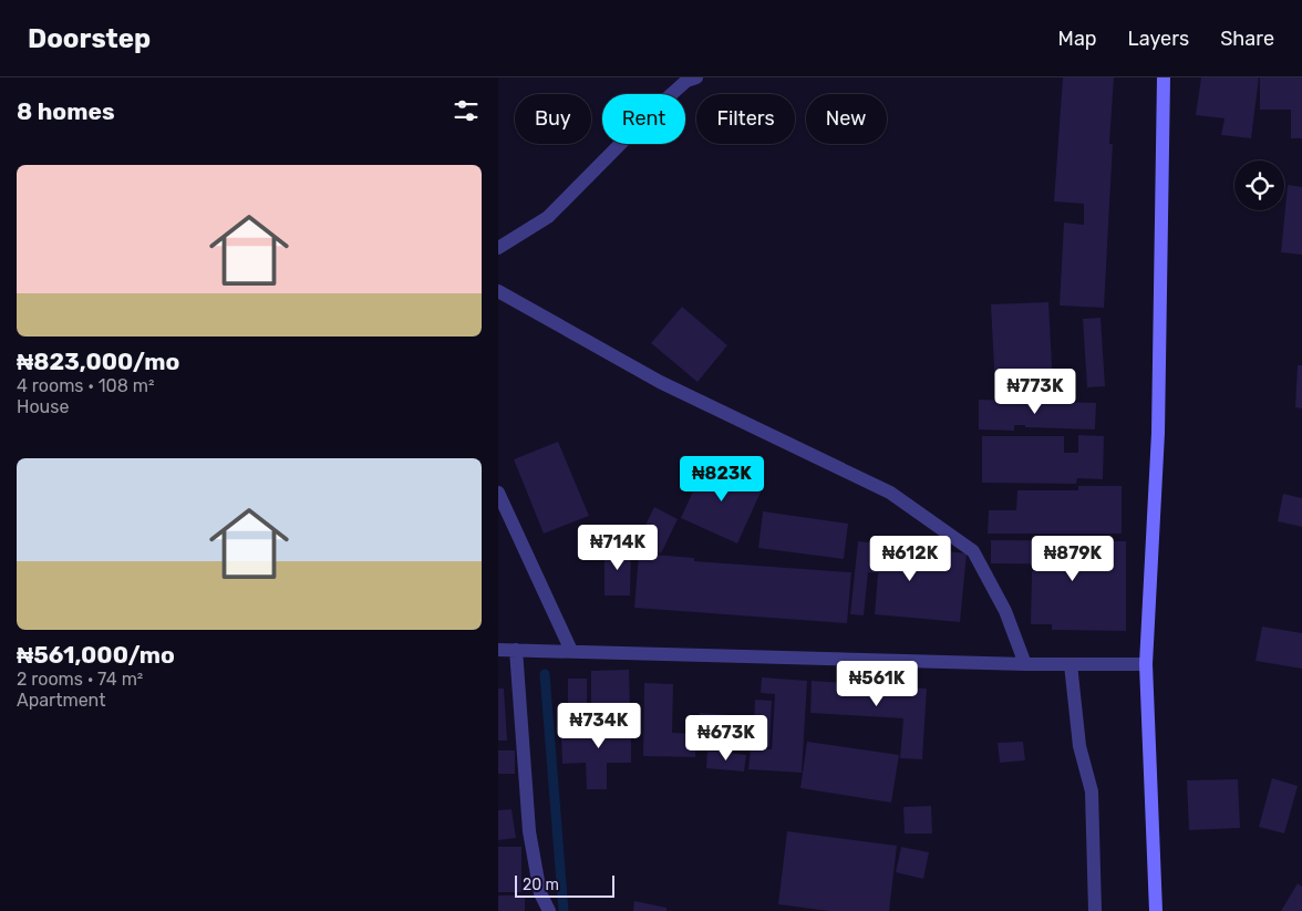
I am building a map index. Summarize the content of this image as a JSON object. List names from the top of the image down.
{
  "scale_bar": "20 m",
  "page": {
    "header": "Doorstep",
    "nav": ["Map", "Layers", "Share"],
    "heading": "8 homes",
    "chip": [
      "Buy",
      "Rent",
      "Filters",
      "New"
    ],
    "list": [
      {
        "name": "₦823,000/mo",
        "note": "4 rooms · 108 m² · House"
      },
      {
        "name": "₦561,000/mo",
        "note": "2 rooms · 74 m² · Apartment"
      }
    ],
    "price": [
      "₦773K",
      "₦823K",
      "₦714K",
      "₦612K",
      "₦879K",
      "₦561K",
      "₦734K",
      "₦673K"
    ],
    "scale": "20 m"
  }
}
